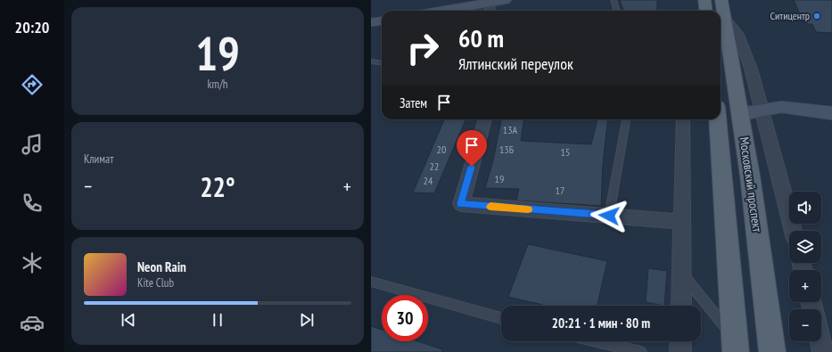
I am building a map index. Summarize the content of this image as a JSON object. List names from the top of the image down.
{
  "streets": {
    "main road": ["Московский проспект"]
  },
  "places": ["Ситицентр"],
  "house_numbers": [
    "13А",
    "20",
    "13Б",
    "15",
    "22",
    "19",
    "24",
    "17"
  ],
  "page": {
    "tabs": "20:20",
    "tile": [
      ["19", "km/h"],
      "Климат"
    ],
    "turn": ["60 m", "Ялтинский переулок"],
    "then": "Затем",
    "heat": ["−", "22°", "+"],
    "map_buttons": ["+", "−"],
    "song": ["Neon Rain", "Kite Club"],
    "limit": "30",
    "trip": "20:21 · 1 мин · 80 m"
  }
}
